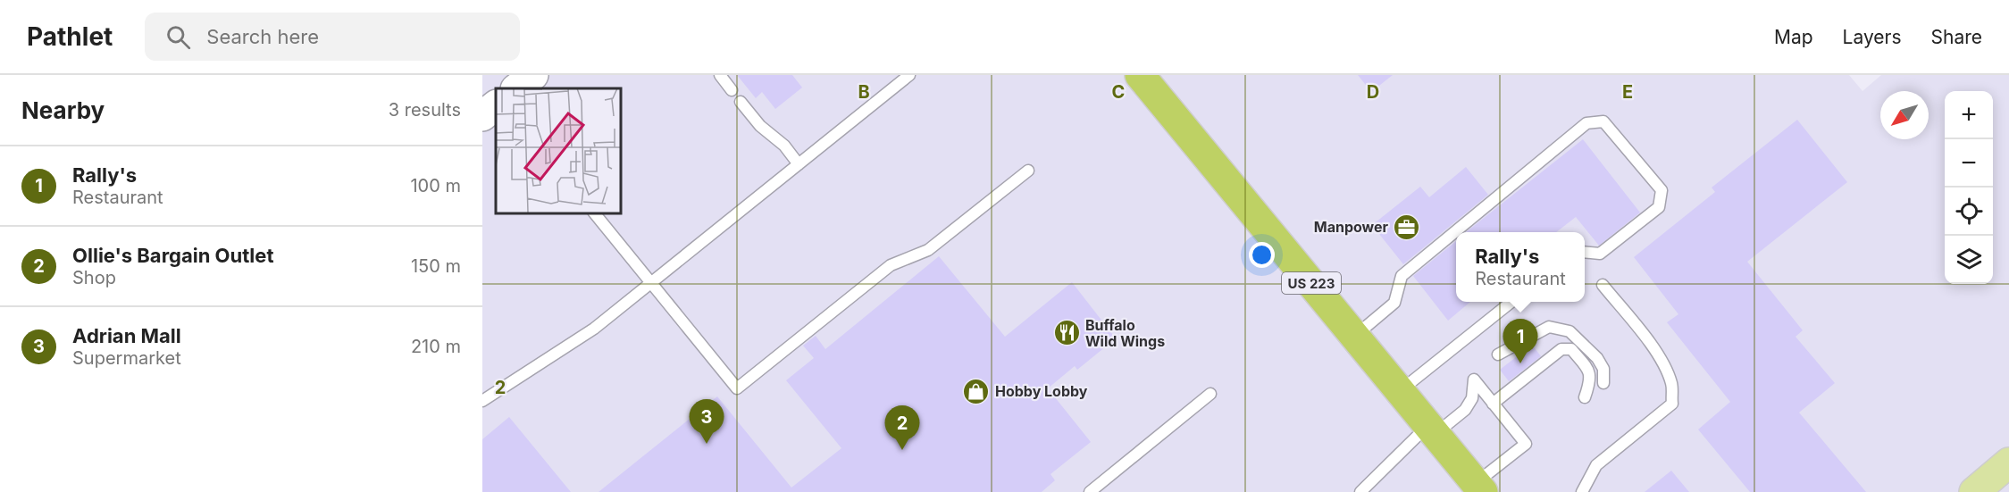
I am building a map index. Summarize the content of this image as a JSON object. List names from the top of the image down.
{
  "streets": {
    "highway": ["US 223"]
  },
  "places": {
    "office": ["Manpower"],
    "restaurant": ["Buffalo Wild Wings"],
    "shop": ["Hobby Lobby"]
  },
  "north": "bottom left",
  "page": {
    "header": "Pathlet",
    "search": "Search here",
    "nav": ["Map", "Layers", "Share"],
    "heading": ["Nearby", "3 results"],
    "map_buttons": ["+", "−"],
    "list": [
      {
        "mark": "1",
        "name": "Rally's",
        "note": "Restaurant",
        "value": "100 m"
      },
      {
        "mark": "2",
        "name": "Ollie's Bargain Outlet",
        "note": "Shop",
        "value": "150 m"
      },
      {
        "mark": "3",
        "name": "Adrian Mall",
        "note": "Supermarket",
        "value": "210 m"
      }
    ],
    "popup": ["Rally's", "Restaurant"],
    "pins": ["1", "3", "2"]
  },
  "grid": {
    "columns": [
      "B",
      "C",
      "D",
      "E"
    ],
    "rows": ["2"]
  }
}
